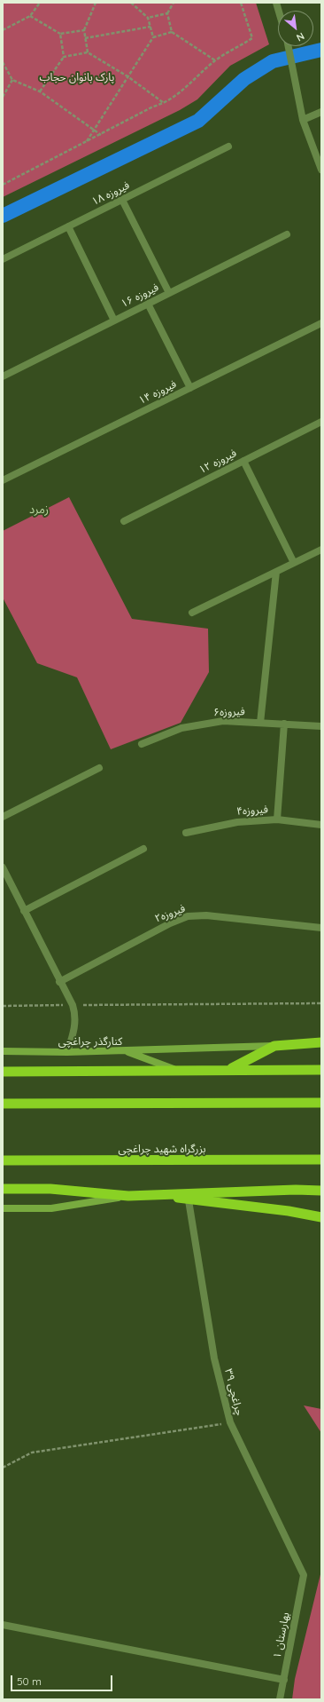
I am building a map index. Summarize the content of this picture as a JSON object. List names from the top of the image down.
{
  "streets": {
    "highway": ["بزرگراه شهید چراغچی"],
    "main road": ["کنارگذر چراغچی"],
    "street": [
      "فیروزه ۱۸",
      "فیروزه ۱۶",
      "فیروزه ۱۴",
      "فیروزه ۱۲",
      "فیروزه۶",
      "فیروزه۴",
      "فیروزه۲",
      "چراغچی ۳۹",
      "بهارستان ۱"
    ]
  },
  "crossings": [
    ["چراغچی ۳۹", "بهارستان ۱"]
  ],
  "districts": ["زمرد"],
  "parks": ["پارک بانوان حجاب"],
  "scale_bar": "50 m",
  "north": "bottom right"
}
